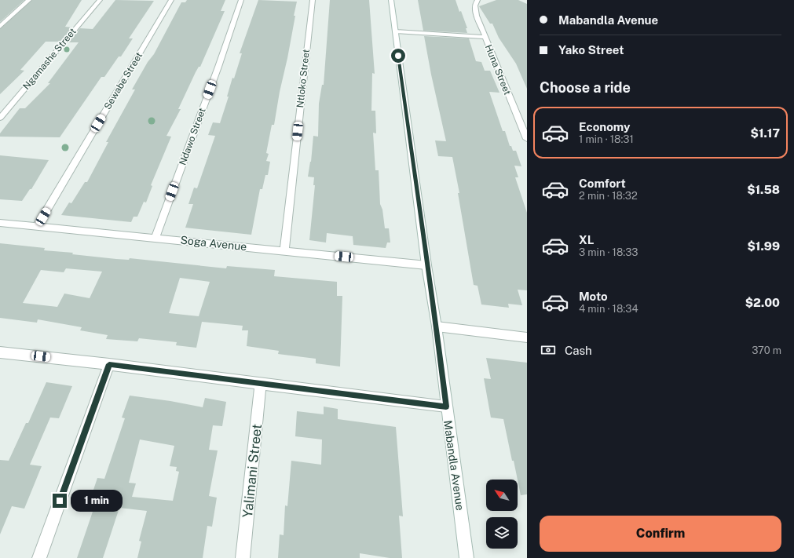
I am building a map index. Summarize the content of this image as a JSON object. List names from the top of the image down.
{
  "streets": {
    "street": [
      "Ngamashe Street",
      "Huna Street",
      "Ntloko Street",
      "Sewabe Street",
      "Ndawo Street",
      "Soga Avenue",
      "Mabandla Avenue",
      "Yalimani Street"
    ]
  },
  "crossings": [
    ["Ntloko Street", "Soga Avenue"],
    ["Sewabe Street", "Soga Avenue"],
    ["Ndawo Street", "Soga Avenue"],
    ["Soga Avenue", "Mabandla Avenue"]
  ],
  "north": "top left",
  "page": {
    "banner": ["Mabandla Avenue", "Yako Street"],
    "heading": "Choose a ride",
    "list": [
      {
        "name": "Economy",
        "note": "1 min · 18:31",
        "value": "$1.17"
      },
      {
        "name": "Comfort",
        "note": "2 min · 18:32",
        "value": "$1.58"
      },
      {
        "name": "XL",
        "note": "3 min · 18:33",
        "value": "$1.99"
      },
      {
        "name": "Moto",
        "note": "4 min · 18:34",
        "value": "$2.00"
      }
    ],
    "pay": ["Cash", "370 m"],
    "bubble": "1 min",
    "buttons": "Confirm"
  }
}
